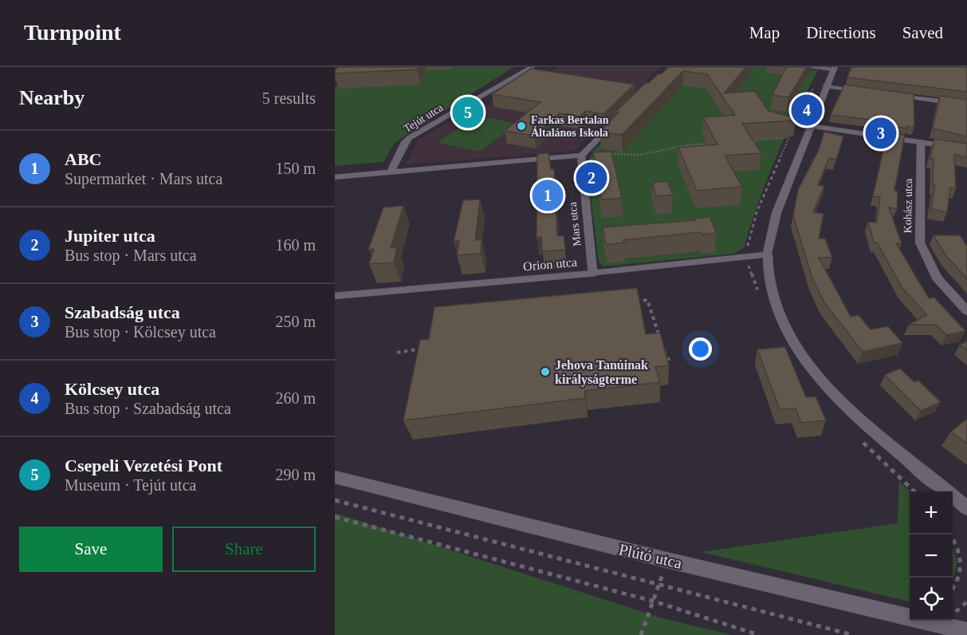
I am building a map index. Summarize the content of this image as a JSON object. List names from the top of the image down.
{
  "streets": {
    "street": [
      "Tejút utca",
      "Kohász utca",
      "Mars utca",
      "Orion utca",
      "Plútó utca"
    ]
  },
  "crossings": [
    ["Mars utca", "Orion utca"]
  ],
  "places": ["Farkas Bertalan Általános Iskola", "Jehova Tanúinak királyságterme"],
  "page": {
    "header": "Turnpoint",
    "nav": ["Map", "Directions", "Saved"],
    "heading": ["Nearby", "5 results"],
    "pins": [
      "4",
      "5",
      "3",
      "2",
      "1"
    ],
    "list": [
      {
        "mark": "1",
        "name": "ABC",
        "note": "Supermarket · Mars utca",
        "value": "150 m"
      },
      {
        "mark": "2",
        "name": "Jupiter utca",
        "note": "Bus stop · Mars utca",
        "value": "160 m"
      },
      {
        "mark": "3",
        "name": "Szabadság utca",
        "note": "Bus stop · Kölcsey utca",
        "value": "250 m"
      },
      {
        "mark": "4",
        "name": "Kölcsey utca",
        "note": "Bus stop · Szabadság utca",
        "value": "260 m"
      },
      {
        "mark": "5",
        "name": "Csepeli Vezetési Pont",
        "note": "Museum · Tejút utca",
        "value": "290 m"
      }
    ],
    "map_buttons": ["+", "−"],
    "buttons": ["Save", "Share"]
  }
}
